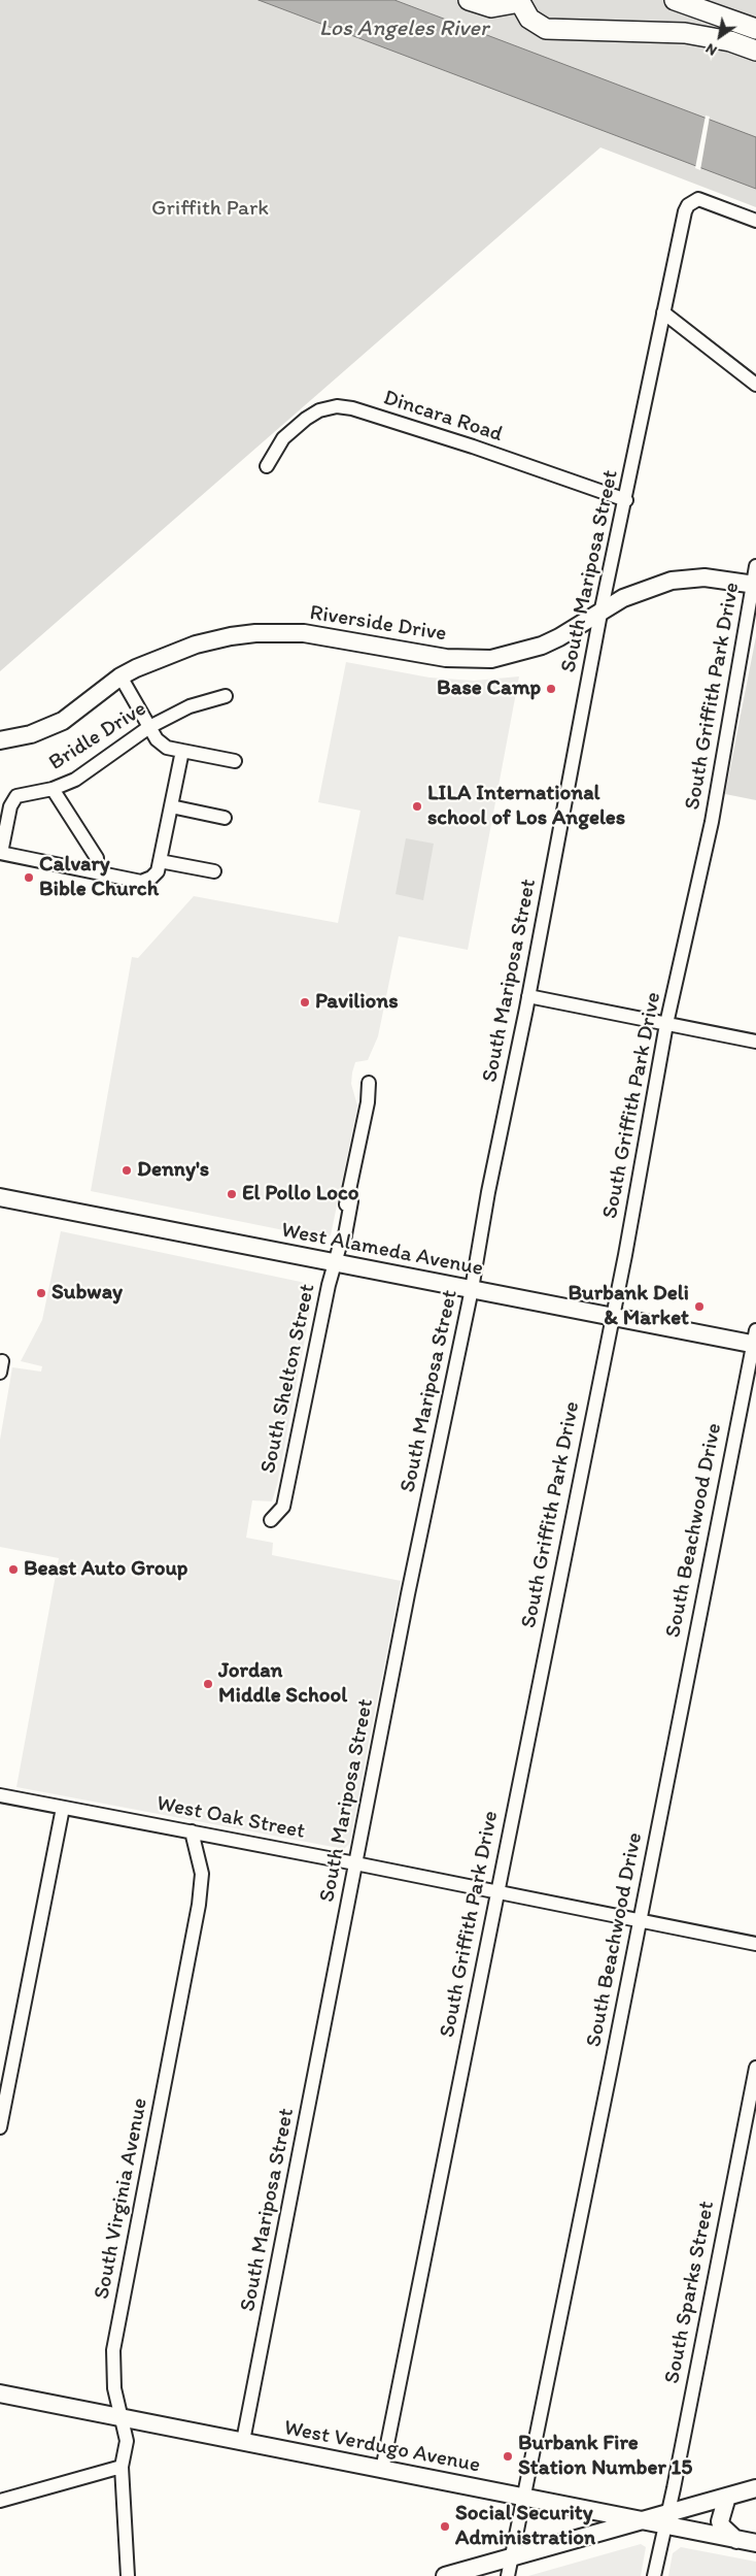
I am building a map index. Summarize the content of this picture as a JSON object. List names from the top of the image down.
{
  "streets": {
    "main road": ["Riverside Drive", "West Alameda Avenue", "West Verdugo Avenue"],
    "street": [
      "Dincara Road",
      "South Mariposa Street",
      "South Griffith Park Drive",
      "Bridle Drive",
      "South Shelton Street",
      "South Beachwood Drive",
      "West Oak Street",
      "South Virginia Avenue",
      "South Sparks Street"
    ]
  },
  "crossings": [
    ["Dincara Road", "South Mariposa Street"],
    ["South Mariposa Street", "Riverside Drive"],
    ["South Mariposa Street", "West Alameda Avenue"],
    ["South Mariposa Street", "West Oak Street"],
    ["South Mariposa Street", "West Verdugo Avenue"],
    ["Riverside Drive", "South Griffith Park Drive"],
    ["South Griffith Park Drive", "West Alameda Avenue"],
    ["South Griffith Park Drive", "West Oak Street"],
    ["South Griffith Park Drive", "West Verdugo Avenue"],
    ["West Alameda Avenue", "South Shelton Street"],
    ["West Alameda Avenue", "South Beachwood Drive"],
    ["South Beachwood Drive", "West Oak Street"],
    ["South Beachwood Drive", "West Verdugo Avenue"],
    ["West Oak Street", "South Virginia Avenue"],
    ["South Virginia Avenue", "West Verdugo Avenue"],
    ["South Sparks Street", "West Verdugo Avenue"]
  ],
  "water": ["Los Angeles River"],
  "parks": ["Griffith Park"],
  "places": [
    "Base Camp",
    "LILA International school of Los Angeles",
    "Calvary Bible Church",
    "Pavilions",
    "Denny's",
    "El Pollo Loco",
    "Subway",
    "Burbank Deli & Market",
    "Beast Auto Group",
    "Jordan Middle School",
    "Burbank Fire Station Number 15",
    "Social Security Administration"
  ],
  "north": "bottom left"
}
